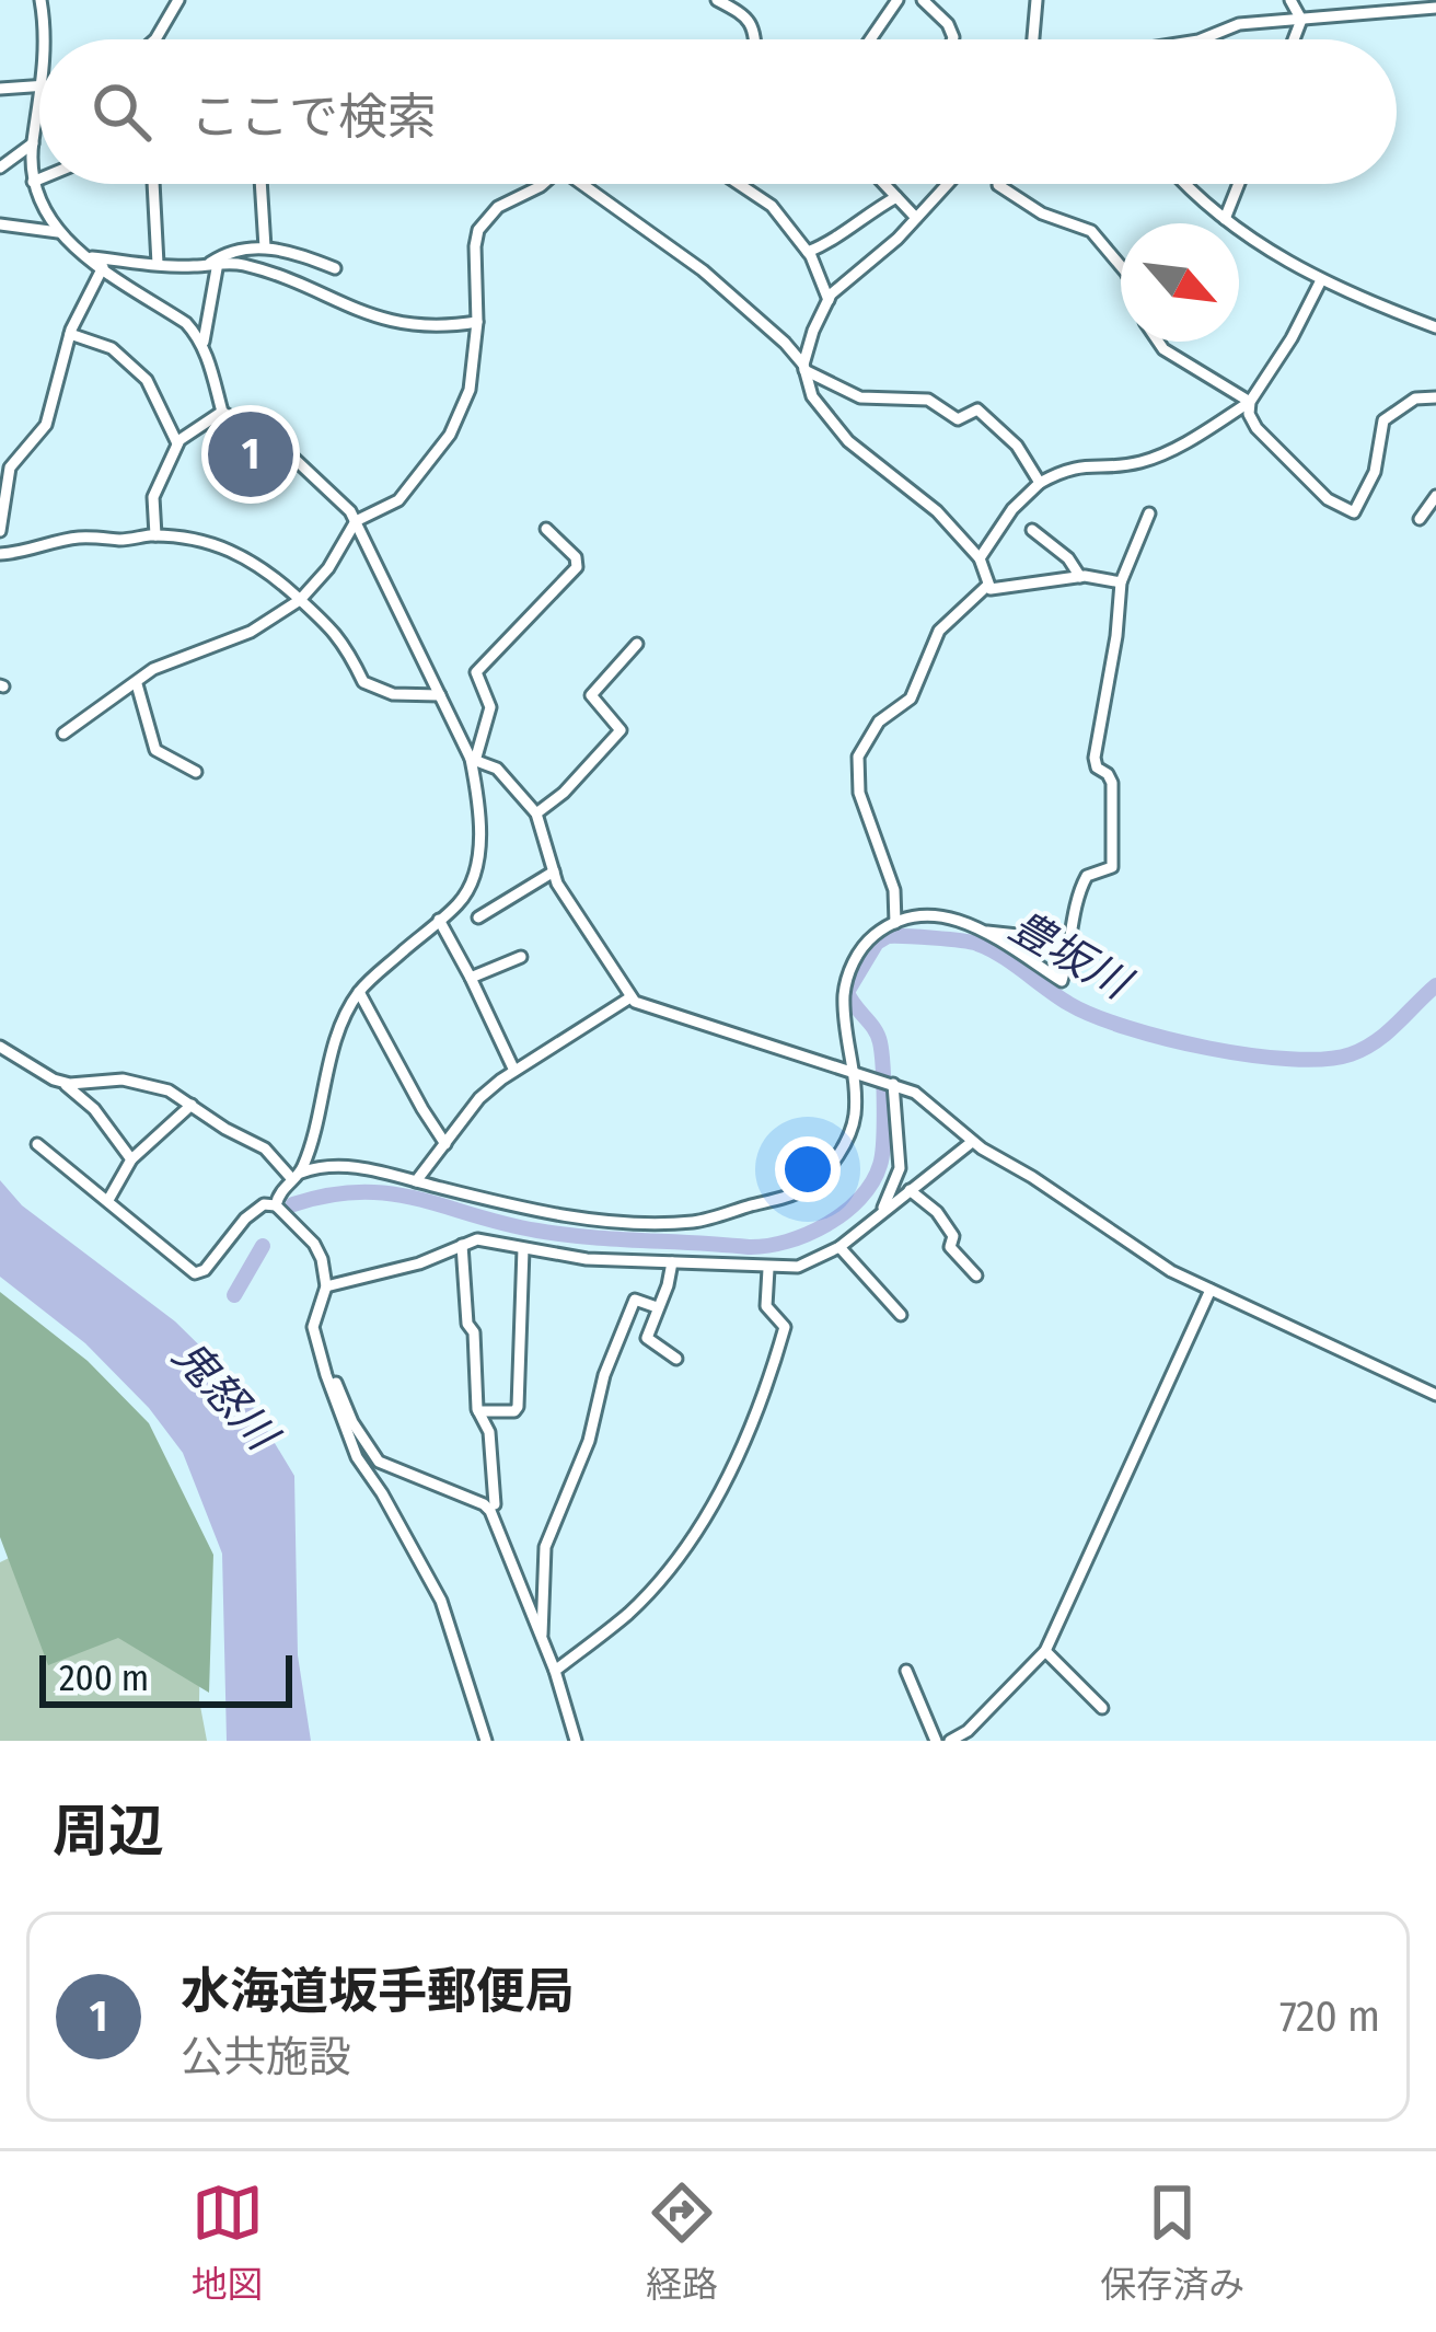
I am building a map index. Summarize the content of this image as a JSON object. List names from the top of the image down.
{
  "water": ["豊坂川", "鬼怒川"],
  "scale_bar": "200 m",
  "north": "bottom right",
  "page": {
    "search": "ここで検索",
    "pins": "1",
    "scale": "200 m",
    "heading": "周辺",
    "list": [
      {
        "mark": "1",
        "name": "水海道坂手郵便局",
        "note": "公共施設",
        "value": "720 m"
      }
    ],
    "nav": ["地図", "経路", "保存済み"]
  }
}
